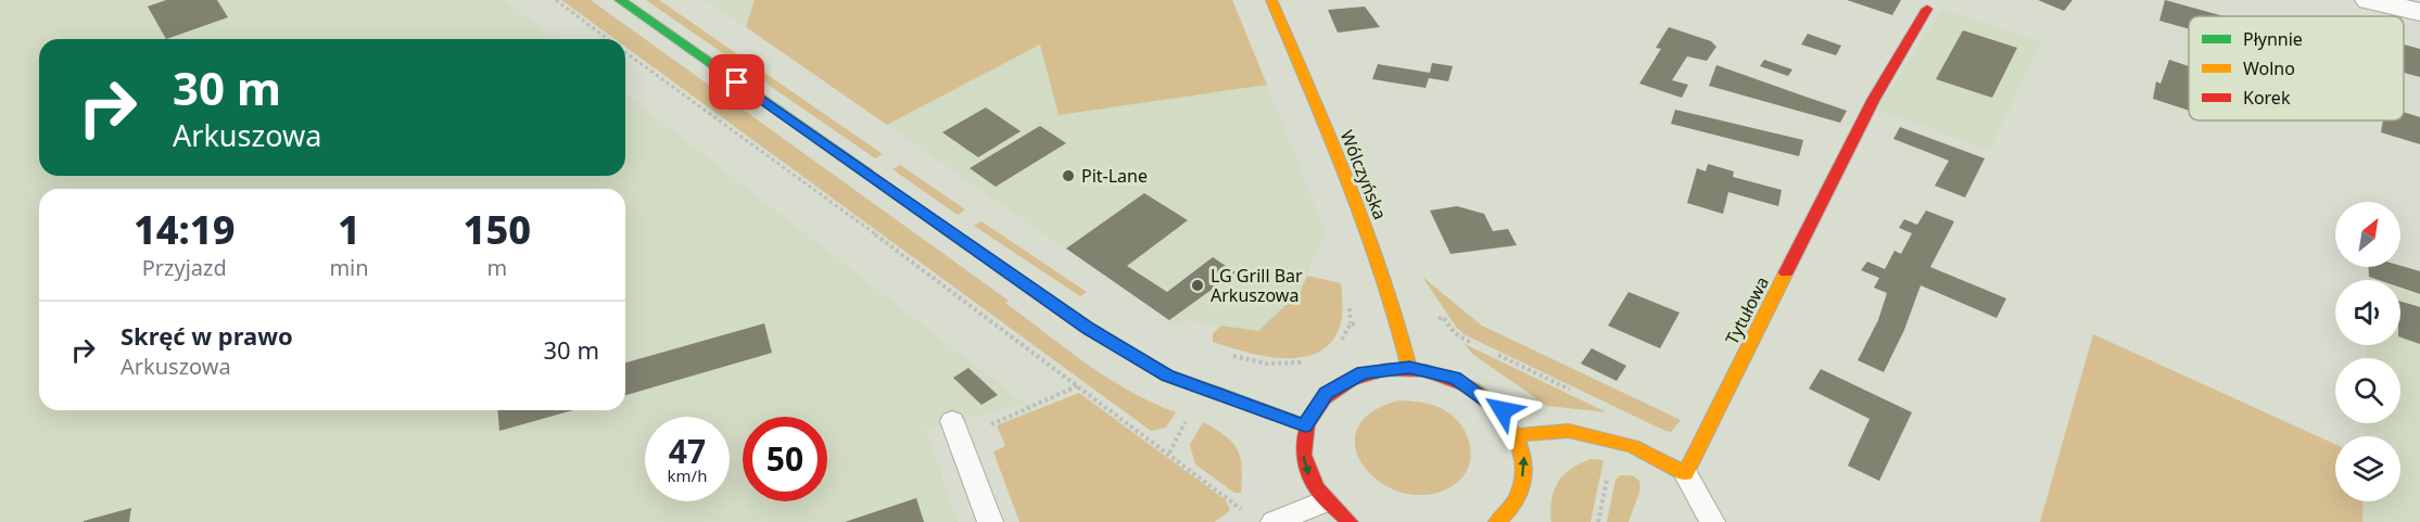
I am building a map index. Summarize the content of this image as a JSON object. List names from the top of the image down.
{
  "streets": {
    "street": ["Wólczyńska", "Tytułowa"]
  },
  "places": ["Pit-Lane", "LG Grill Bar Arkuszowa"],
  "legend": ["Płynnie", "Wolno", "Korek"],
  "north": "top right",
  "page": {
    "turn": ["30 m", "Arkuszowa"],
    "eta": [
      "14:19",
      "Przyjazd",
      "1",
      "min",
      "150",
      "m"
    ],
    "list": [
      {
        "name": "Skręć w prawo",
        "note": "Arkuszowa",
        "value": "30 m"
      }
    ],
    "speed": "47 km/h",
    "limit": "50"
  }
}
